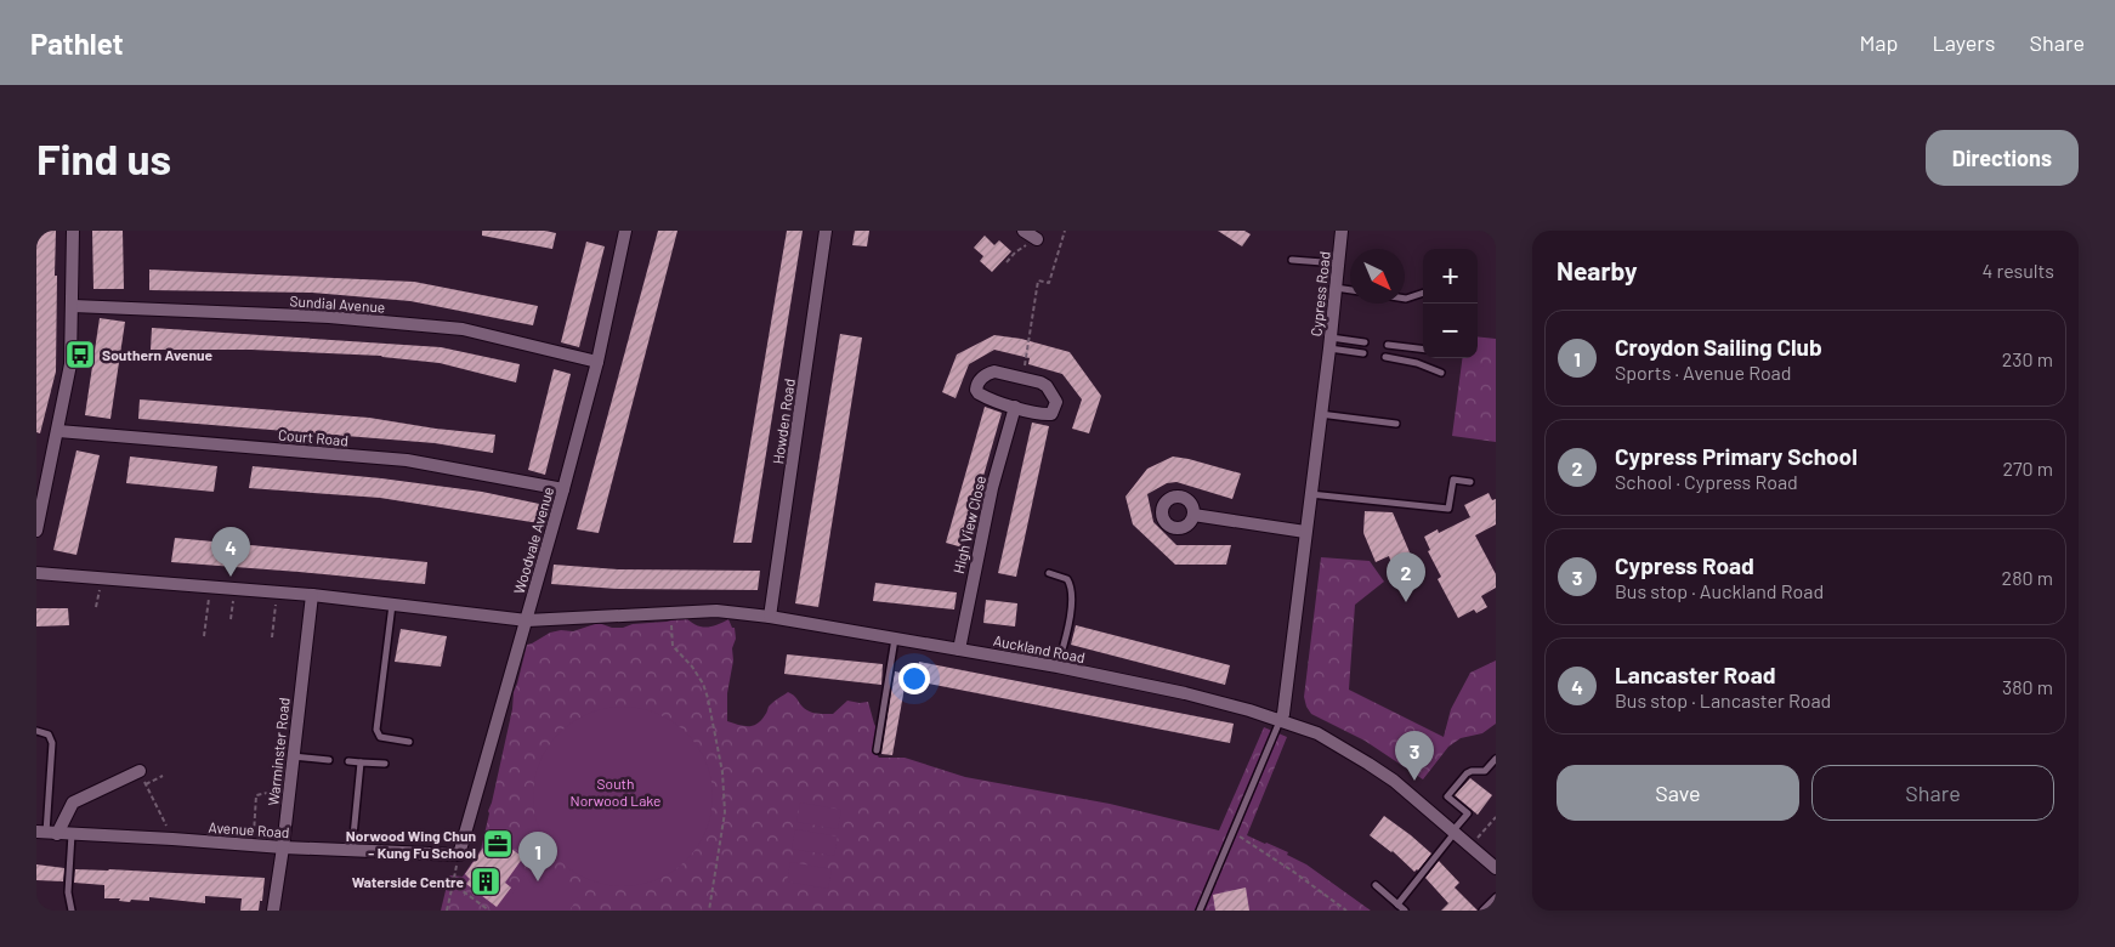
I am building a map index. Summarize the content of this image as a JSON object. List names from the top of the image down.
{
  "streets": {
    "street": [
      "Cypress Road",
      "Sundial Avenue",
      "Howden Road",
      "Court Road",
      "High View Close",
      "Woodvale Avenue",
      "Auckland Road",
      "Warminster Road",
      "Avenue Road"
    ]
  },
  "crossings": [
    ["Cypress Road", "Auckland Road"],
    ["Sundial Avenue", "Woodvale Avenue"],
    ["Howden Road", "Auckland Road"],
    ["Court Road", "Woodvale Avenue"],
    ["High View Close", "Auckland Road"],
    ["Woodvale Avenue", "Auckland Road"],
    ["Woodvale Avenue", "Avenue Road"],
    ["Auckland Road", "Warminster Road"],
    ["Warminster Road", "Avenue Road"]
  ],
  "parks": ["South Norwood Lake"],
  "places": {
    "bus stop": ["Southern Avenue"],
    "office": ["Norwood Wing Chun - Kung Fu School"],
    "building": ["Waterside Centre"]
  },
  "north": "bottom right",
  "page": {
    "header": "Pathlet",
    "nav": ["Map", "Layers", "Share"],
    "buttons": [
      "Directions",
      ["Save", "Share"]
    ],
    "title": "Find us",
    "heading": ["Nearby", "4 results"],
    "map_buttons": ["+", "−"],
    "list": [
      {
        "mark": "1",
        "name": "Croydon Sailing Club",
        "note": "Sports · Avenue Road",
        "value": "230 m"
      },
      {
        "mark": "2",
        "name": "Cypress Primary School",
        "note": "School · Cypress Road",
        "value": "270 m"
      },
      {
        "mark": "3",
        "name": "Cypress Road",
        "note": "Bus stop · Auckland Road",
        "value": "280 m"
      },
      {
        "mark": "4",
        "name": "Lancaster Road",
        "note": "Bus stop · Lancaster Road",
        "value": "380 m"
      }
    ],
    "pins": [
      "4",
      "2",
      "3",
      "1"
    ]
  }
}
